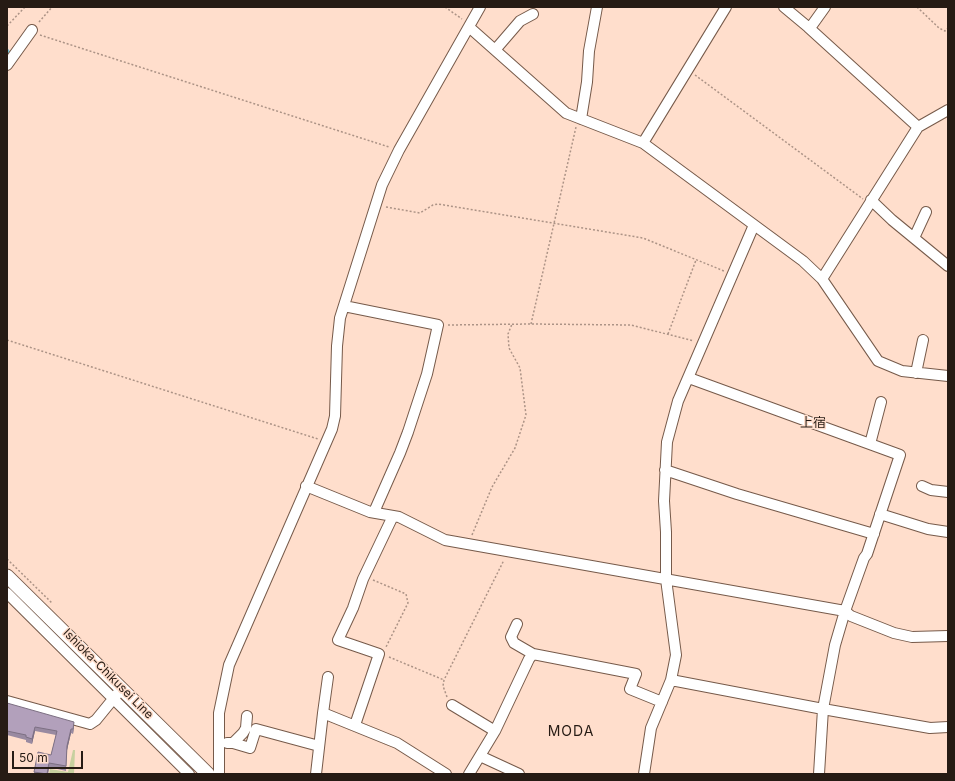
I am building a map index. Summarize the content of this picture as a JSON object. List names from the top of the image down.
{
  "streets": {
    "main road": ["Ishioka-Chikusei Line"]
  },
  "districts": ["上宿", "MODA"],
  "scale_bar": "50 m"
}
